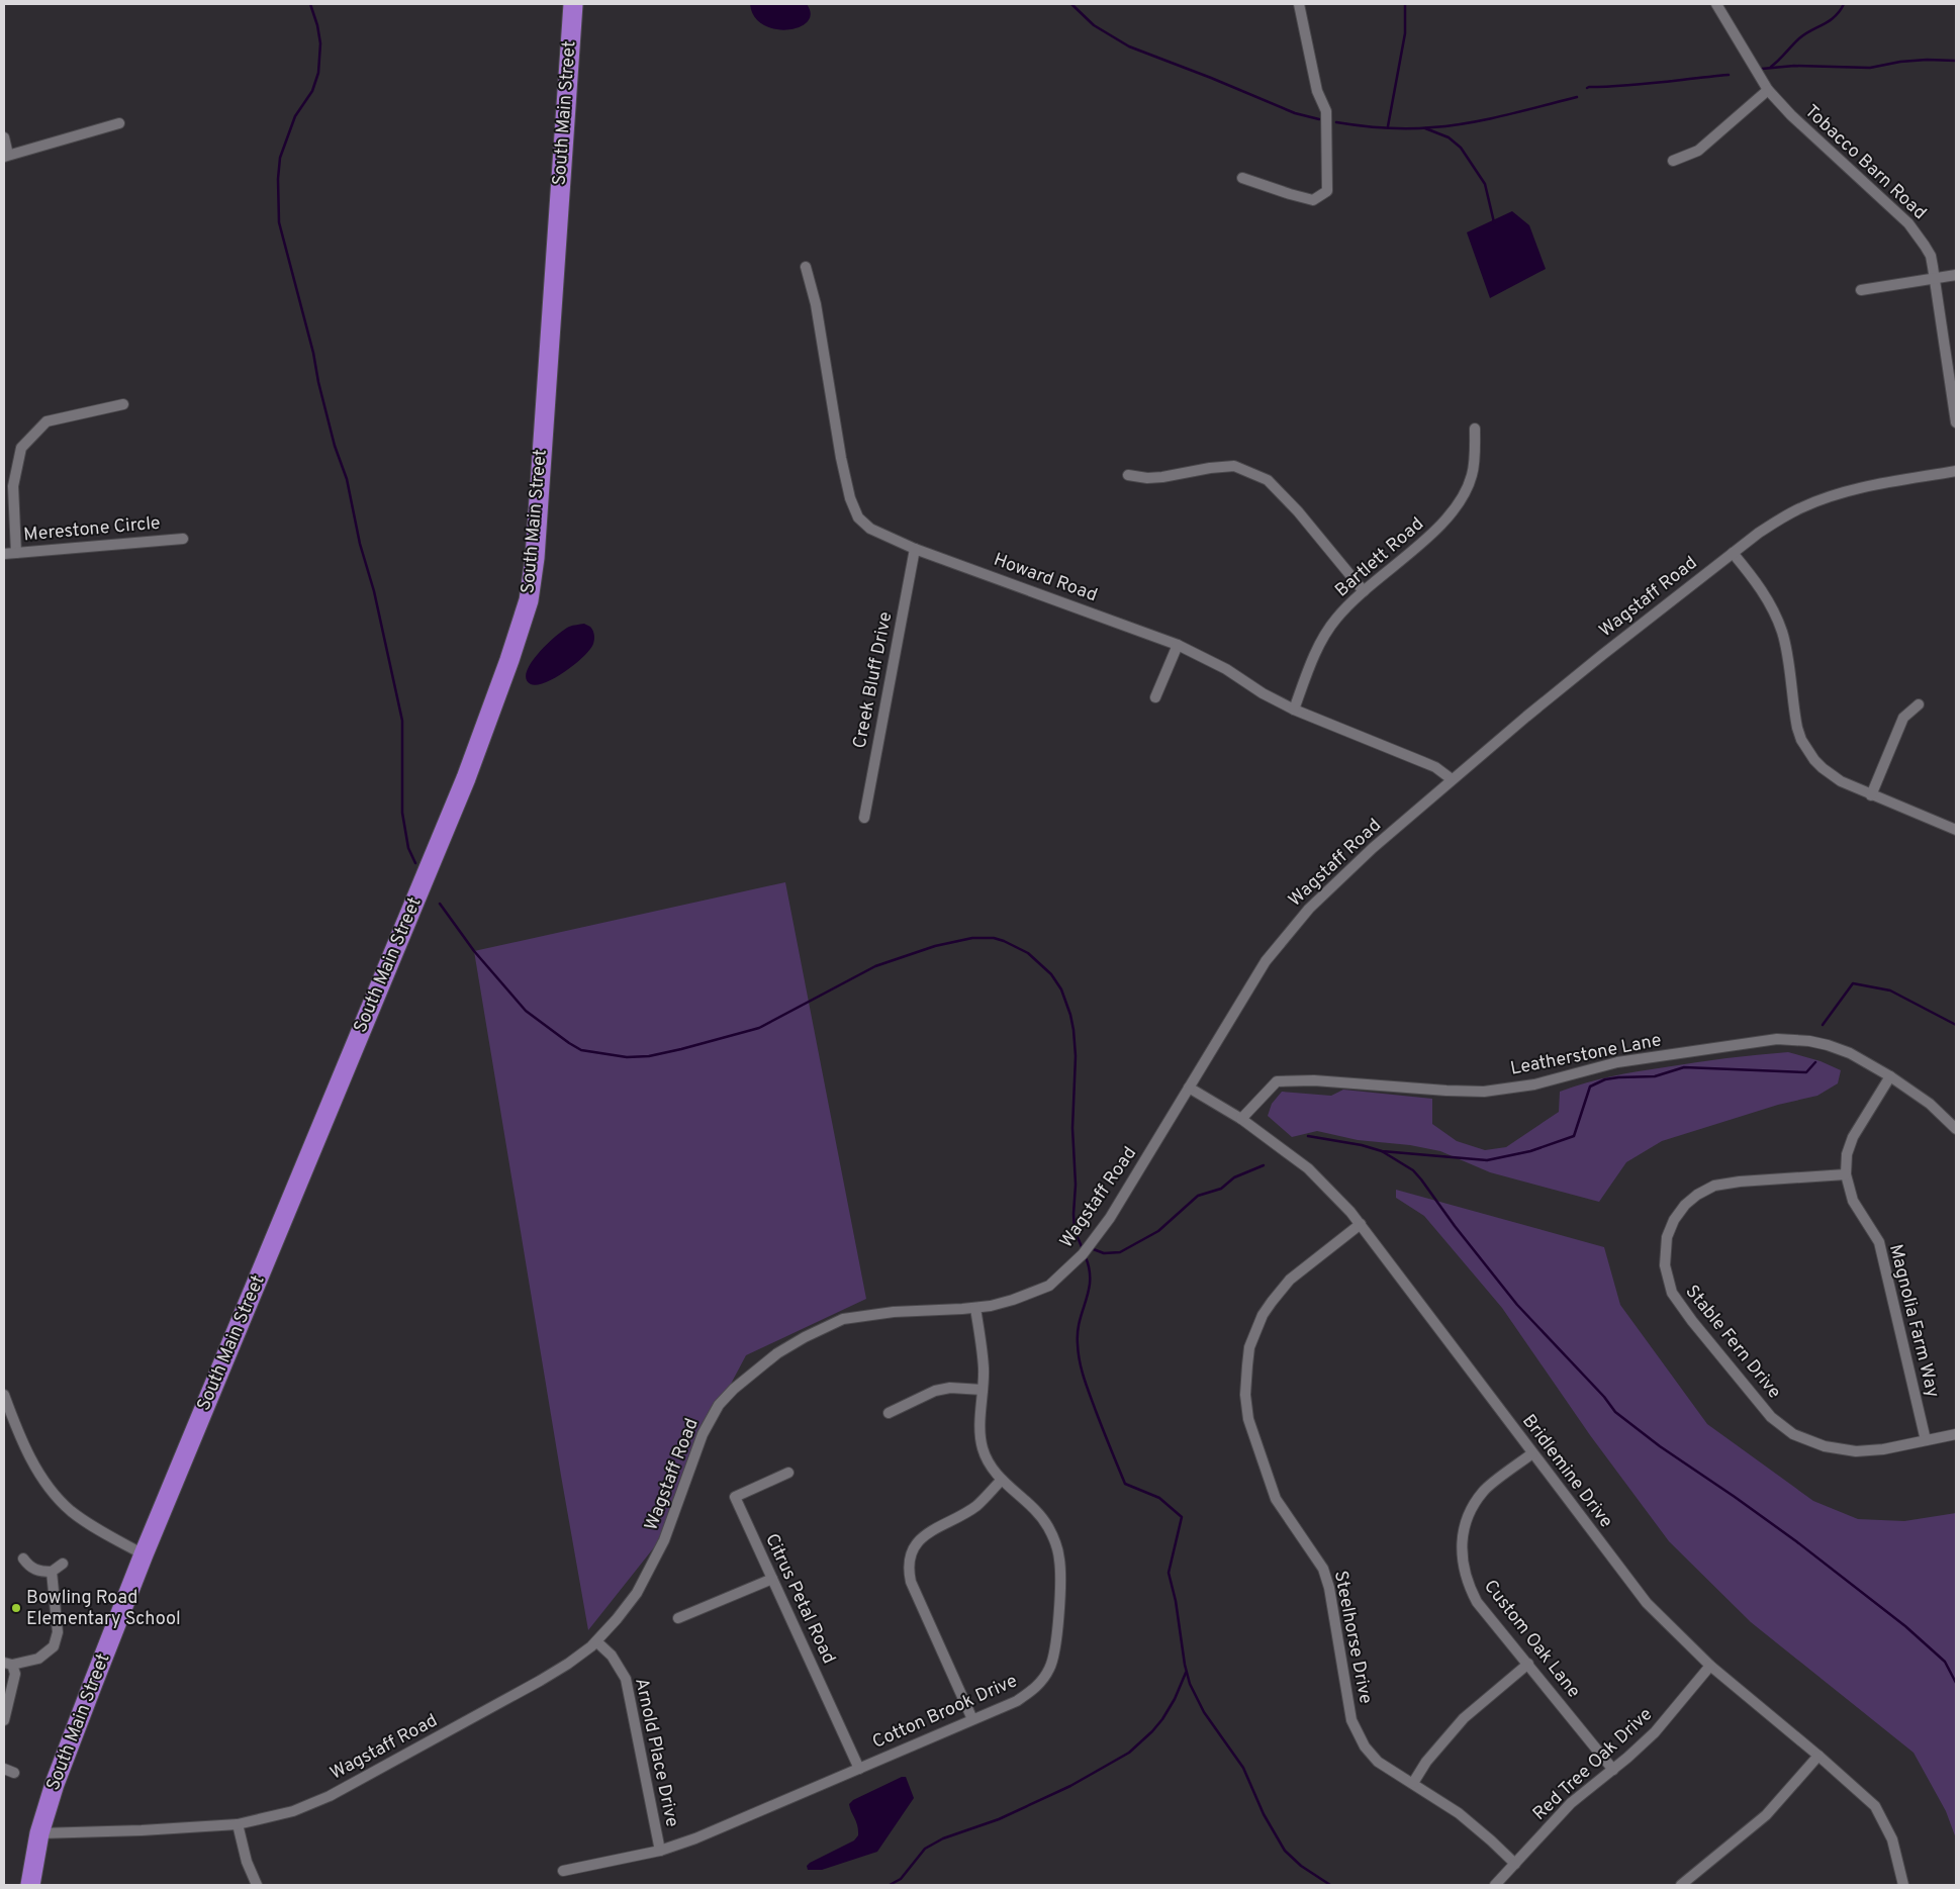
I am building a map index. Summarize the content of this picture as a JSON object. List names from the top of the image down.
{
  "streets": {
    "highway": ["South Main Street"],
    "street": [
      "Tobacco Barn Road",
      "Merestone Circle",
      "Bartlett Road",
      "Howard Road",
      "Wagstaff Road",
      "Creek Bluff Drive",
      "Leatherstone Lane",
      "Magnolia Farm Way",
      "Stable Fern Drive",
      "Bridlemine Drive",
      "Citrus Petal Road",
      "Steelhorse Drive",
      "Custom Oak Lane",
      "Cotton Brook Drive",
      "Arnold Place Drive",
      "Red Tree Oak Drive"
    ]
  },
  "crossings": [
    ["South Main Street", "Wagstaff Road"],
    ["Bartlett Road", "Howard Road"],
    ["Howard Road", "Wagstaff Road"],
    ["Howard Road", "Creek Bluff Drive"],
    ["Wagstaff Road", "Bridlemine Drive"],
    ["Wagstaff Road", "Cotton Brook Drive"],
    ["Wagstaff Road", "Arnold Place Drive"],
    ["Leatherstone Lane", "Magnolia Farm Way"],
    ["Leatherstone Lane", "Bridlemine Drive"],
    ["Magnolia Farm Way", "Stable Fern Drive"],
    ["Bridlemine Drive", "Steelhorse Drive"],
    ["Bridlemine Drive", "Custom Oak Lane"],
    ["Bridlemine Drive", "Red Tree Oak Drive"],
    ["Citrus Petal Road", "Cotton Brook Drive"],
    ["Steelhorse Drive", "Red Tree Oak Drive"],
    ["Custom Oak Lane", "Red Tree Oak Drive"],
    ["Cotton Brook Drive", "Arnold Place Drive"]
  ],
  "places": ["Bowling Road Elementary School"]
}
